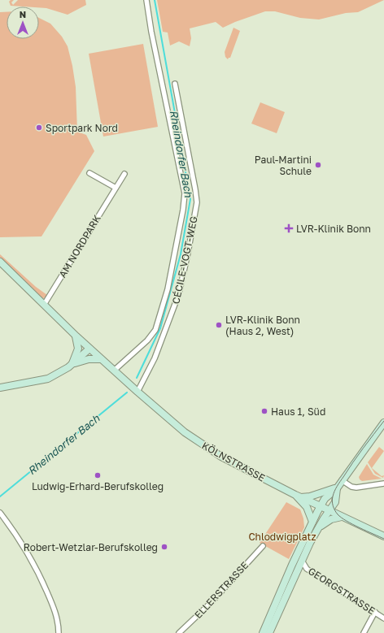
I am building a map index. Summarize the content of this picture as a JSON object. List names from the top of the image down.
{
  "streets": {
    "main road": ["KÖLNSTRASSE"],
    "street": [
      "AM NORDPARK",
      "CÉCILE-VOGT-WEG",
      "ELLERSTRASSE",
      "GEORGSTRASSE"
    ]
  },
  "crossings": [
    ["AM NORDPARK", "KÖLNSTRASSE"],
    ["CÉCILE-VOGT-WEG", "KÖLNSTRASSE"]
  ],
  "water": ["Rheindorfer Bach"],
  "parks": ["Chlodwigplatz"],
  "places": {
    "other": [
      "Sportpark Nord",
      "Paul-Martini Schule",
      "LVR-Klinik Bonn (Haus 2, West)",
      "Haus 1, Süd",
      "Ludwig-Erhard-Berufskolleg",
      "Robert-Wetzlar-Berufskolleg"
    ],
    "health": ["LVR-Klinik Bonn"]
  },
  "north": "top"
}
